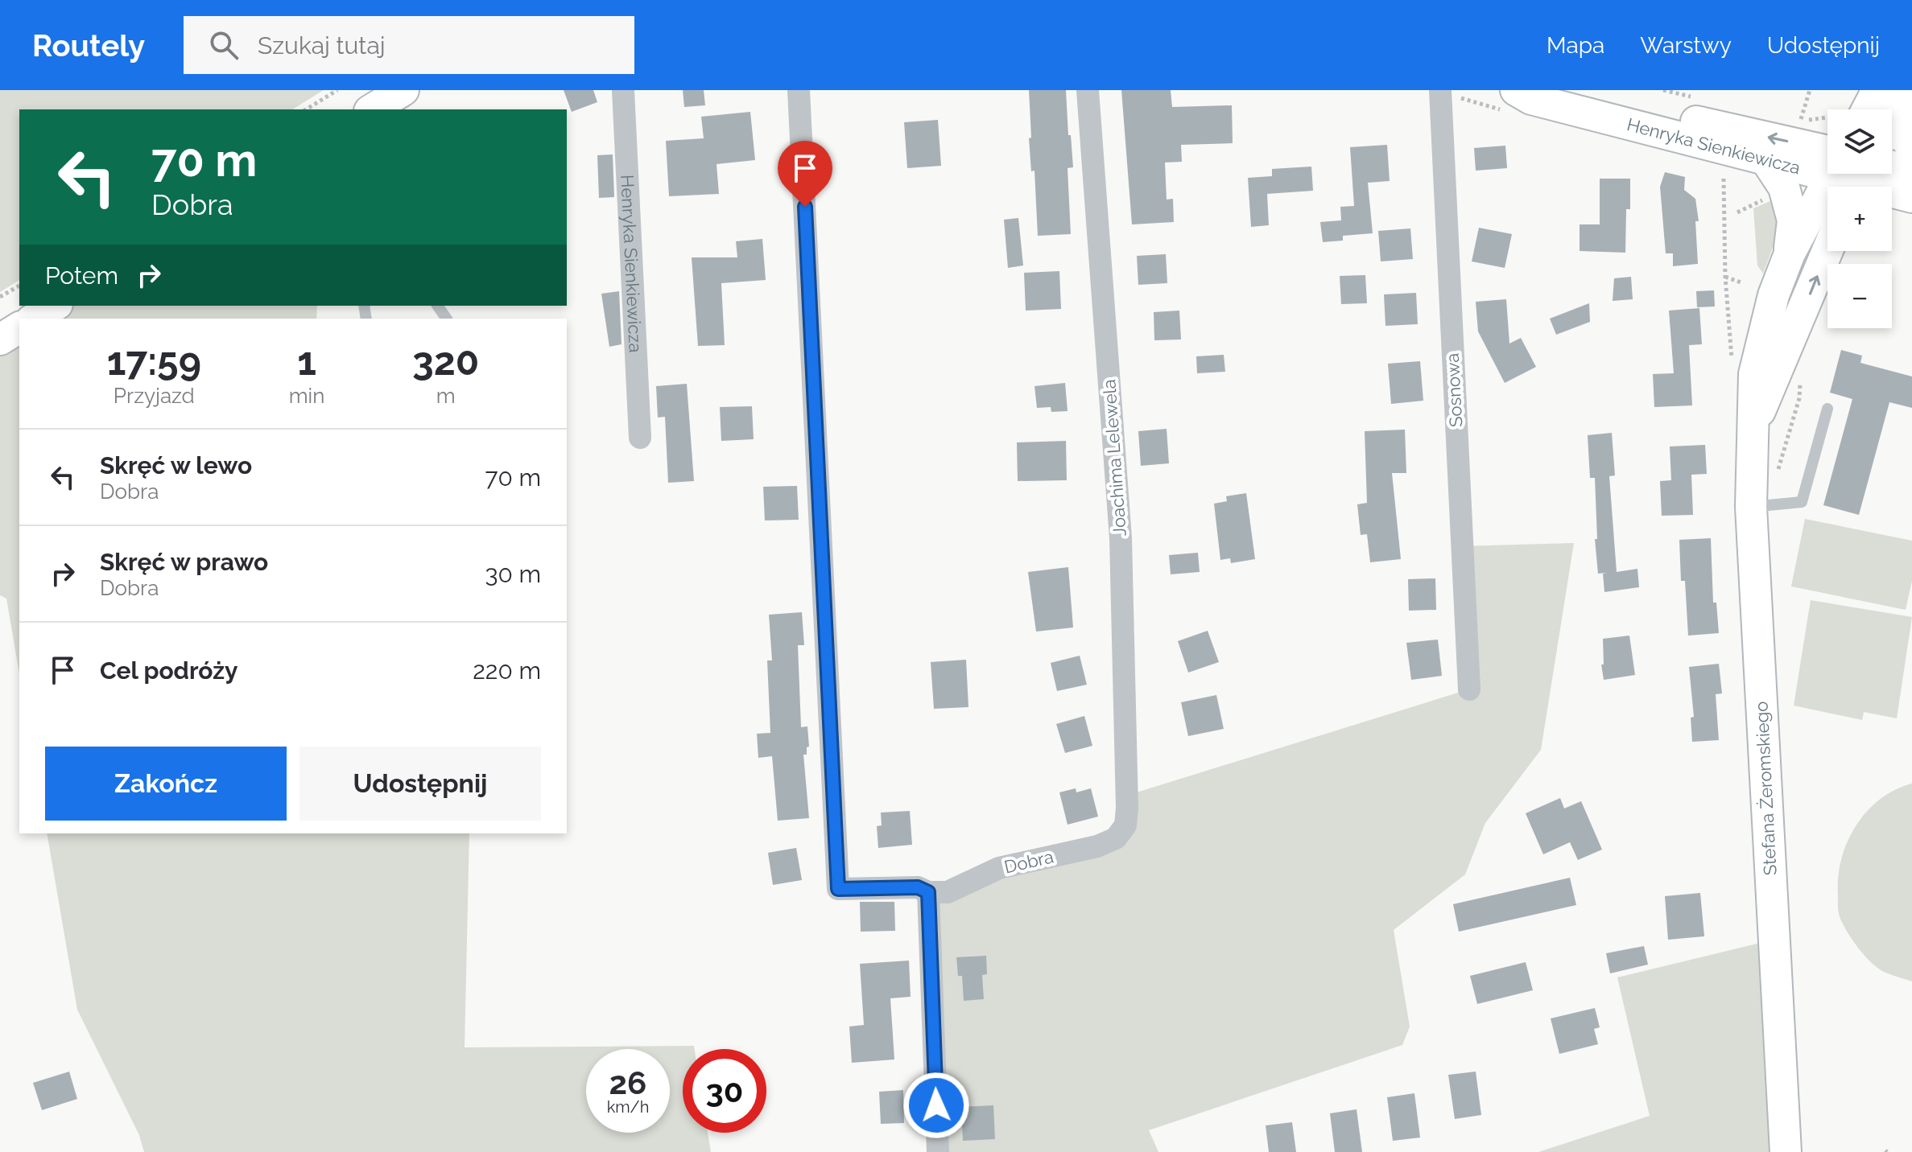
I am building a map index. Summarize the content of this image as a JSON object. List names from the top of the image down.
{
  "streets": {
    "street": [
      "Henryka Sienkiewicza",
      "Sosnowa",
      "Joachima Lelewela",
      "Stefana Żeromskiego",
      "Dobra"
    ]
  },
  "crossings": [
    ["Henryka Sienkiewicza", "Stefana Żeromskiego"],
    ["Joachima Lelewela", "Dobra"]
  ],
  "page": {
    "header": "Routely",
    "search": "Szukaj tutaj",
    "nav": ["Mapa", "Warstwy", "Udostępnij"],
    "map_buttons": ["+", "−"],
    "turn": ["70 m", "Dobra"],
    "then": "Potem",
    "eta": [
      "17:59",
      "Przyjazd",
      "1",
      "min",
      "320",
      "m"
    ],
    "list": [
      {
        "name": "Skręć w lewo",
        "note": "Dobra",
        "value": "70 m"
      },
      {
        "name": "Skręć w prawo",
        "note": "Dobra",
        "value": "30 m"
      },
      {
        "name": "Cel podróży",
        "value": "220 m"
      }
    ],
    "buttons": ["Zakończ", "Udostępnij"],
    "speed": "26 km/h",
    "limit": "30"
  }
}
